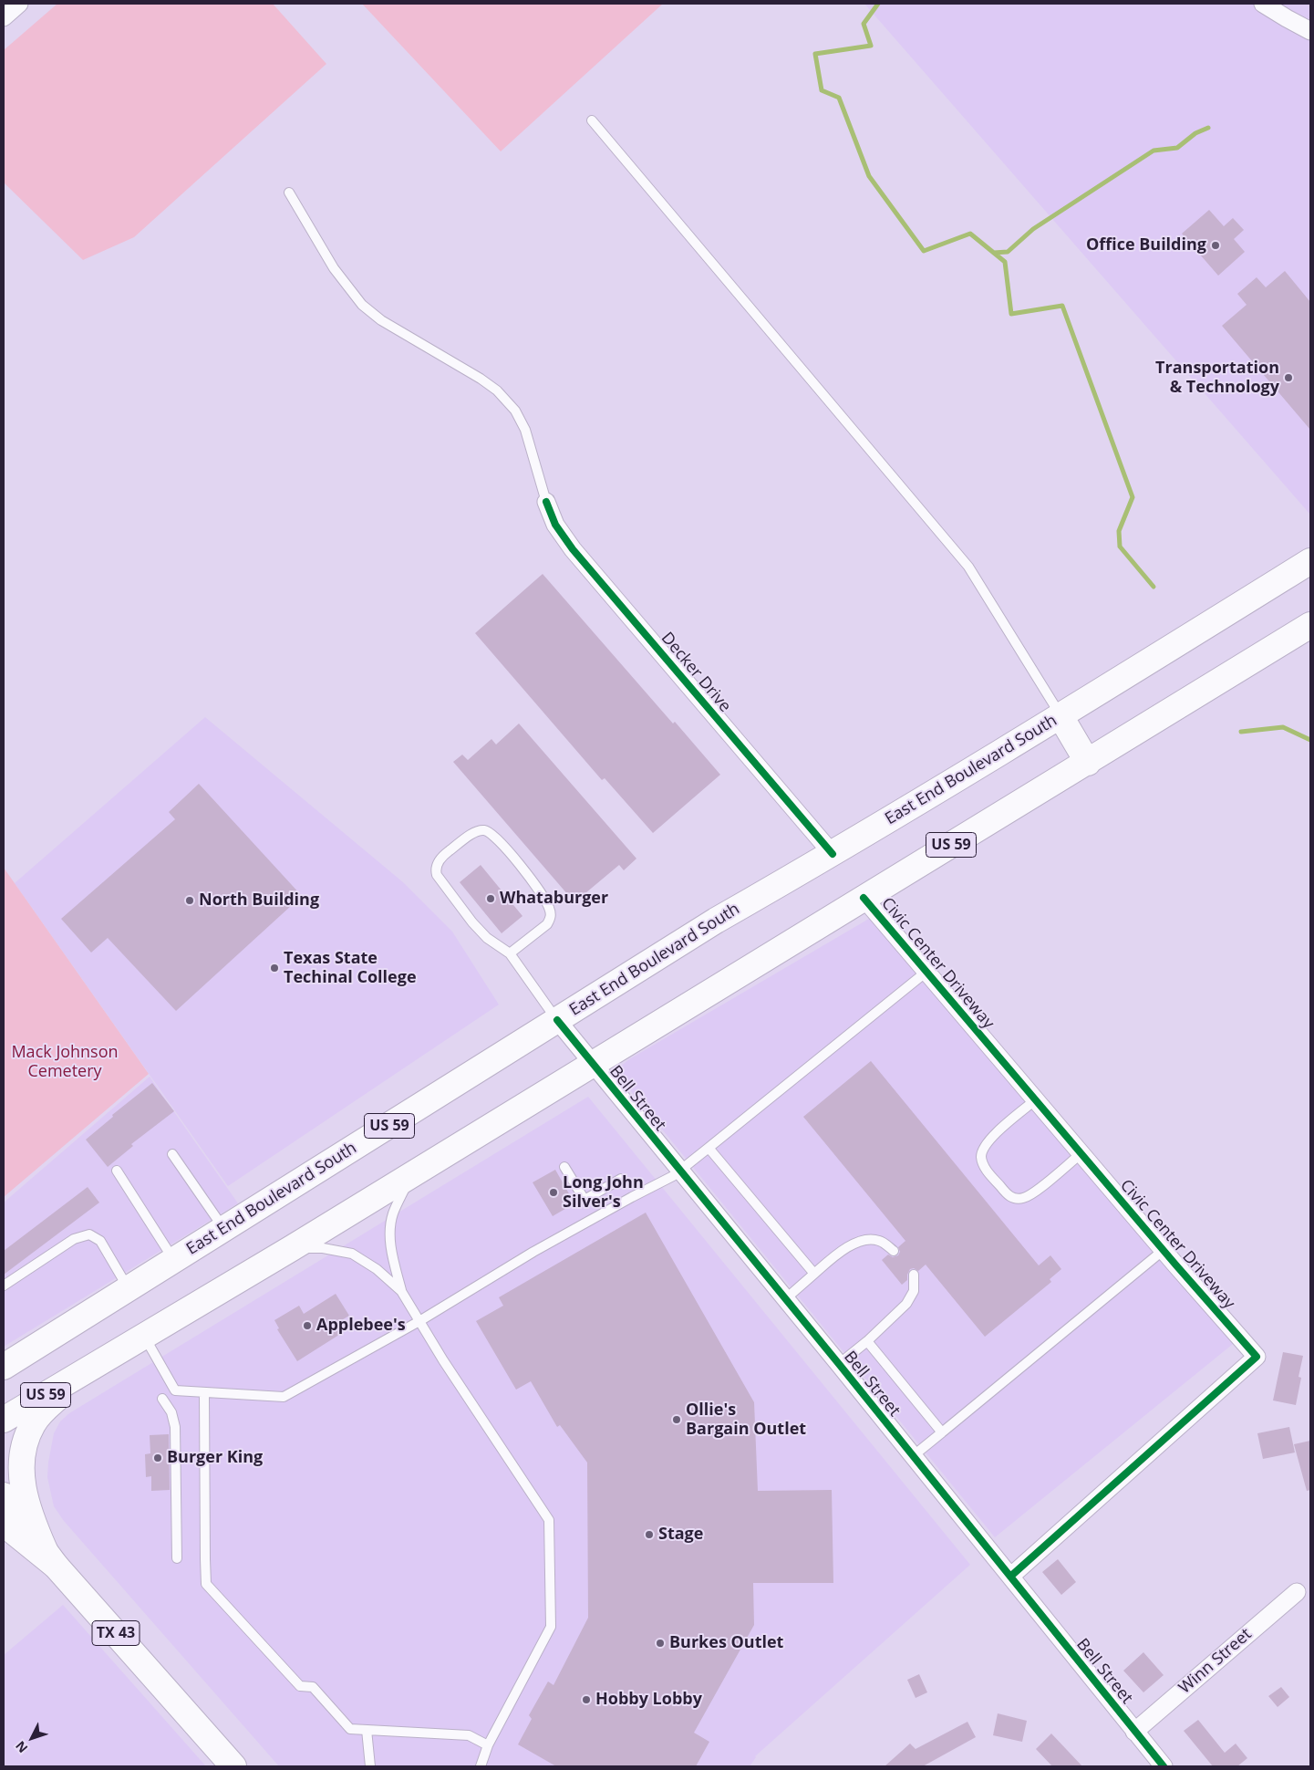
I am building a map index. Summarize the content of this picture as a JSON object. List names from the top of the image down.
{
  "streets": {
    "main road": ["East End Boulevard South", "US 59", "TX 43"],
    "street": [
      "Decker Drive",
      "Civic Center Driveway",
      "Bell Street",
      "Winn Street"
    ]
  },
  "crossings": [
    ["Decker Drive", "East End Boulevard South"],
    ["East End Boulevard South", "Bell Street"],
    ["US 59", "Civic Center Driveway"],
    ["US 59", "Bell Street"],
    ["Civic Center Driveway", "Bell Street"],
    ["Bell Street", "Winn Street"]
  ],
  "parks": ["Mack Johnson Cemetery"],
  "places": [
    "Office Building",
    "Transportation & Technology",
    "Whataburger",
    "North Building",
    "Texas State Techinal College",
    "Long John Silver's",
    "Applebee's",
    "Ollie's Bargain Outlet",
    "Burger King",
    "Stage",
    "Burkes Outlet",
    "Hobby Lobby"
  ],
  "north": "bottom left"
}
